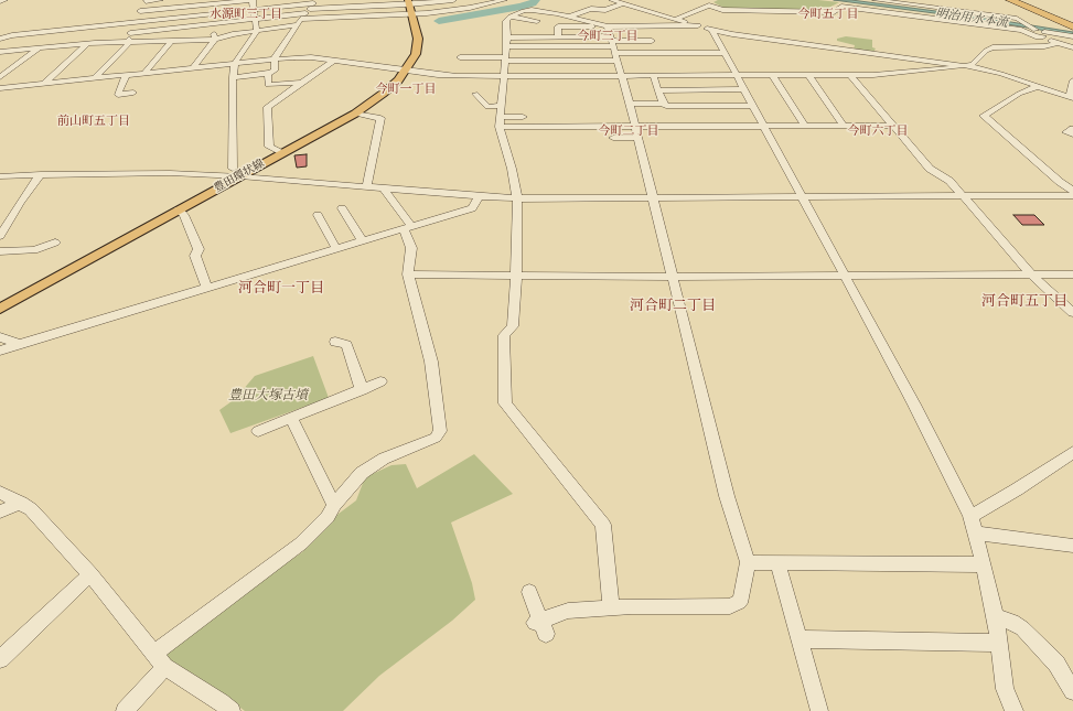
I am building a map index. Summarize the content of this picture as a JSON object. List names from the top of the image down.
{
  "streets": {
    "main road": ["豊田環状線"]
  },
  "districts": [
    "水源町三丁目",
    "今町五丁目",
    "今町三丁目",
    "今町一丁目",
    "前山町五丁目",
    "今町二丁目",
    "今町六丁目",
    "河合町一丁目",
    "河合町五丁目",
    "河合町二丁目"
  ],
  "water": ["明治用水本流"],
  "parks": ["豊田大塚古墳"]
}
